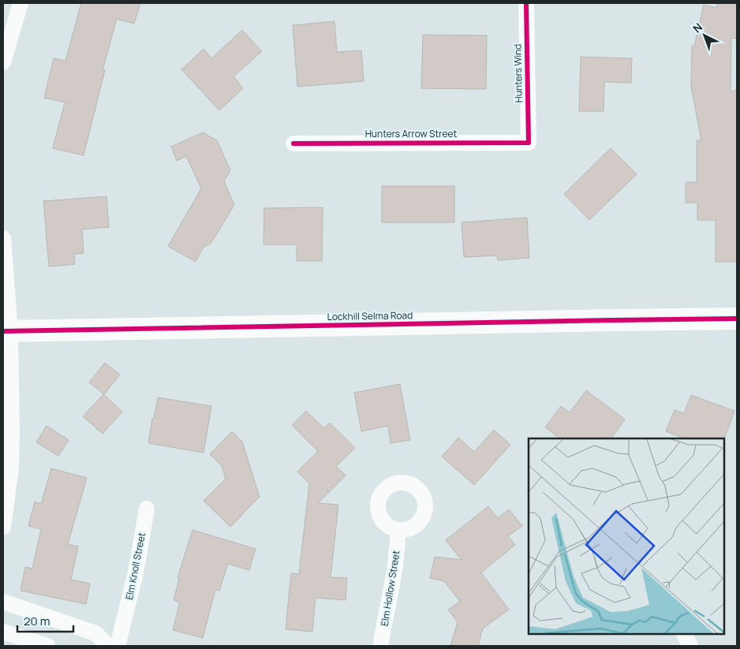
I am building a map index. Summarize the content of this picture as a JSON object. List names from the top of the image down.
{
  "streets": {
    "main road": ["Lockhill Selma Road"],
    "street": [
      "Hunters Wind",
      "Hunters Arrow Street",
      "Elm Knoll Street",
      "Elm Hollow Street"
    ]
  },
  "crossings": [
    ["Hunters Wind", "Hunters Arrow Street"]
  ],
  "scale_bar": "20 m",
  "north": "top left"
}
